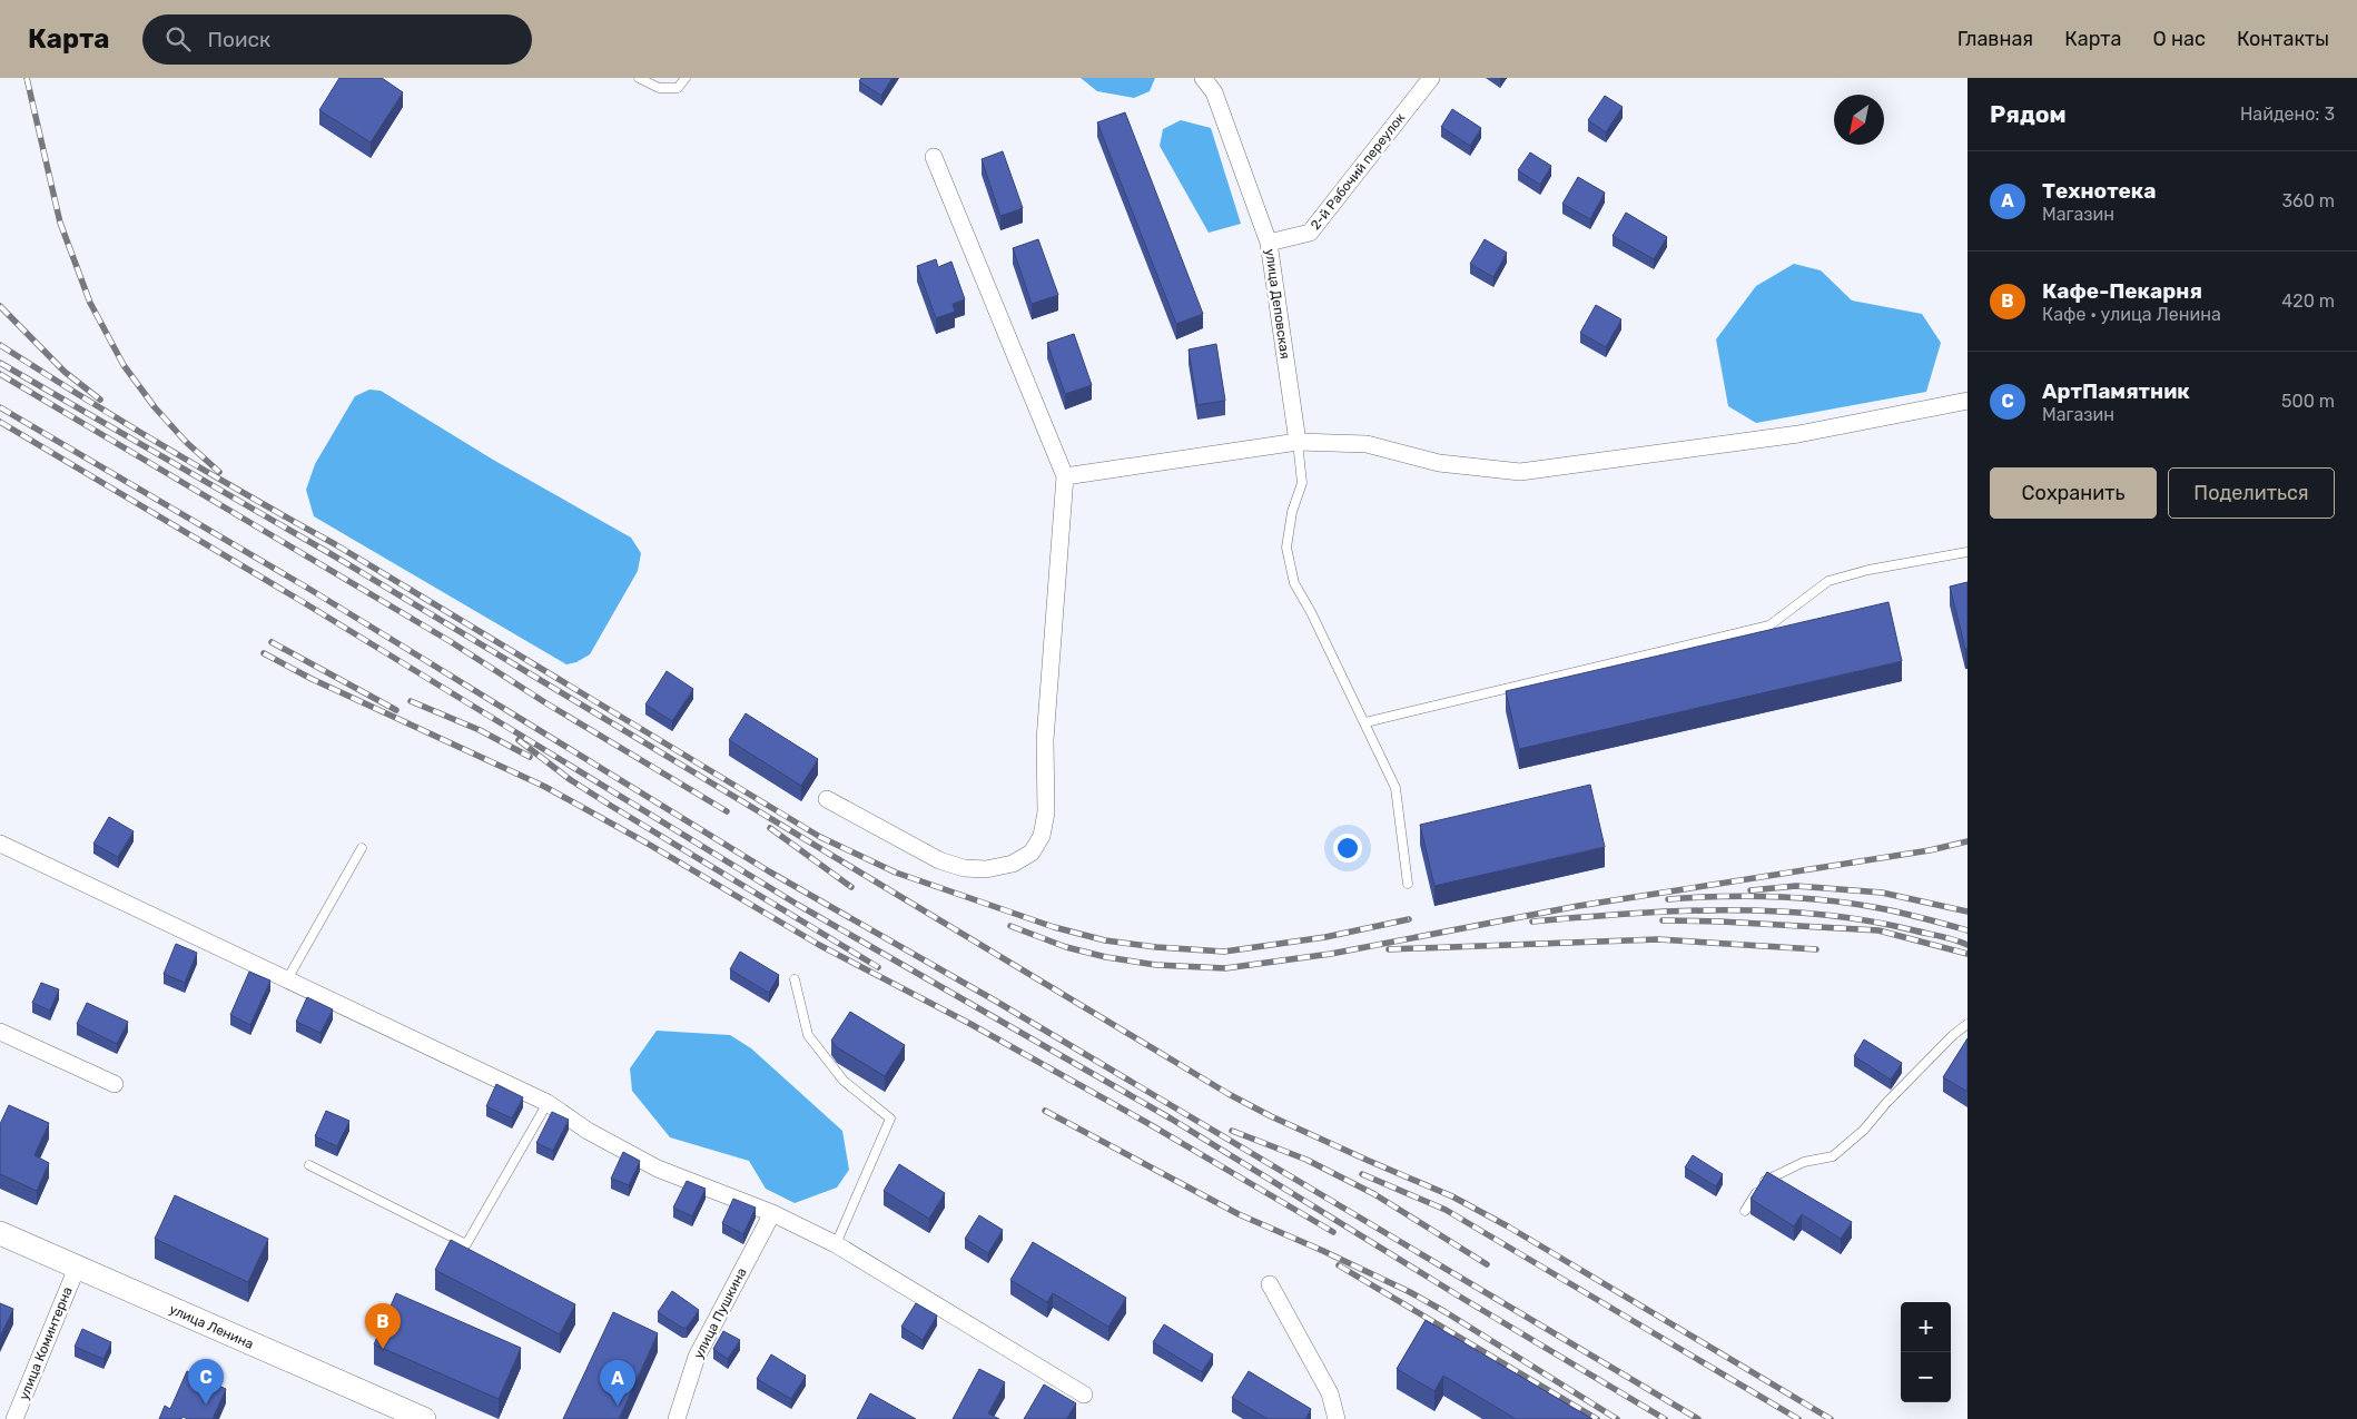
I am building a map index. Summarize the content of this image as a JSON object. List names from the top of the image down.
{
  "streets": {
    "street": [
      "2-й Рабочий переулок",
      "улица Деповская",
      "улица Пушкина",
      "улица Ленина",
      "улица Коминтерна"
    ]
  },
  "crossings": [
    ["2-й Рабочий переулок", "улица Деповская"],
    ["улица Ленина", "улица Коминтерна"]
  ],
  "north": "bottom left",
  "page": {
    "header": "Карта",
    "search": "Поиск",
    "nav": [
      "Главная",
      "Карта",
      "О нас",
      "Контакты"
    ],
    "heading": ["Рядом", "Найдено: 3"],
    "list": [
      {
        "mark": "A",
        "name": "Технотека",
        "note": "Магазин",
        "value": "360 m"
      },
      {
        "mark": "B",
        "name": "Кафе-Пекарня",
        "note": "Кафе · улица Ленина",
        "value": "420 m"
      },
      {
        "mark": "C",
        "name": "АртПамятник",
        "note": "Магазин",
        "value": "500 m"
      }
    ],
    "buttons": ["Сохранить", "Поделиться"],
    "map_buttons": ["+", "−"],
    "pins": ["B", "C", "A"]
  }
}
